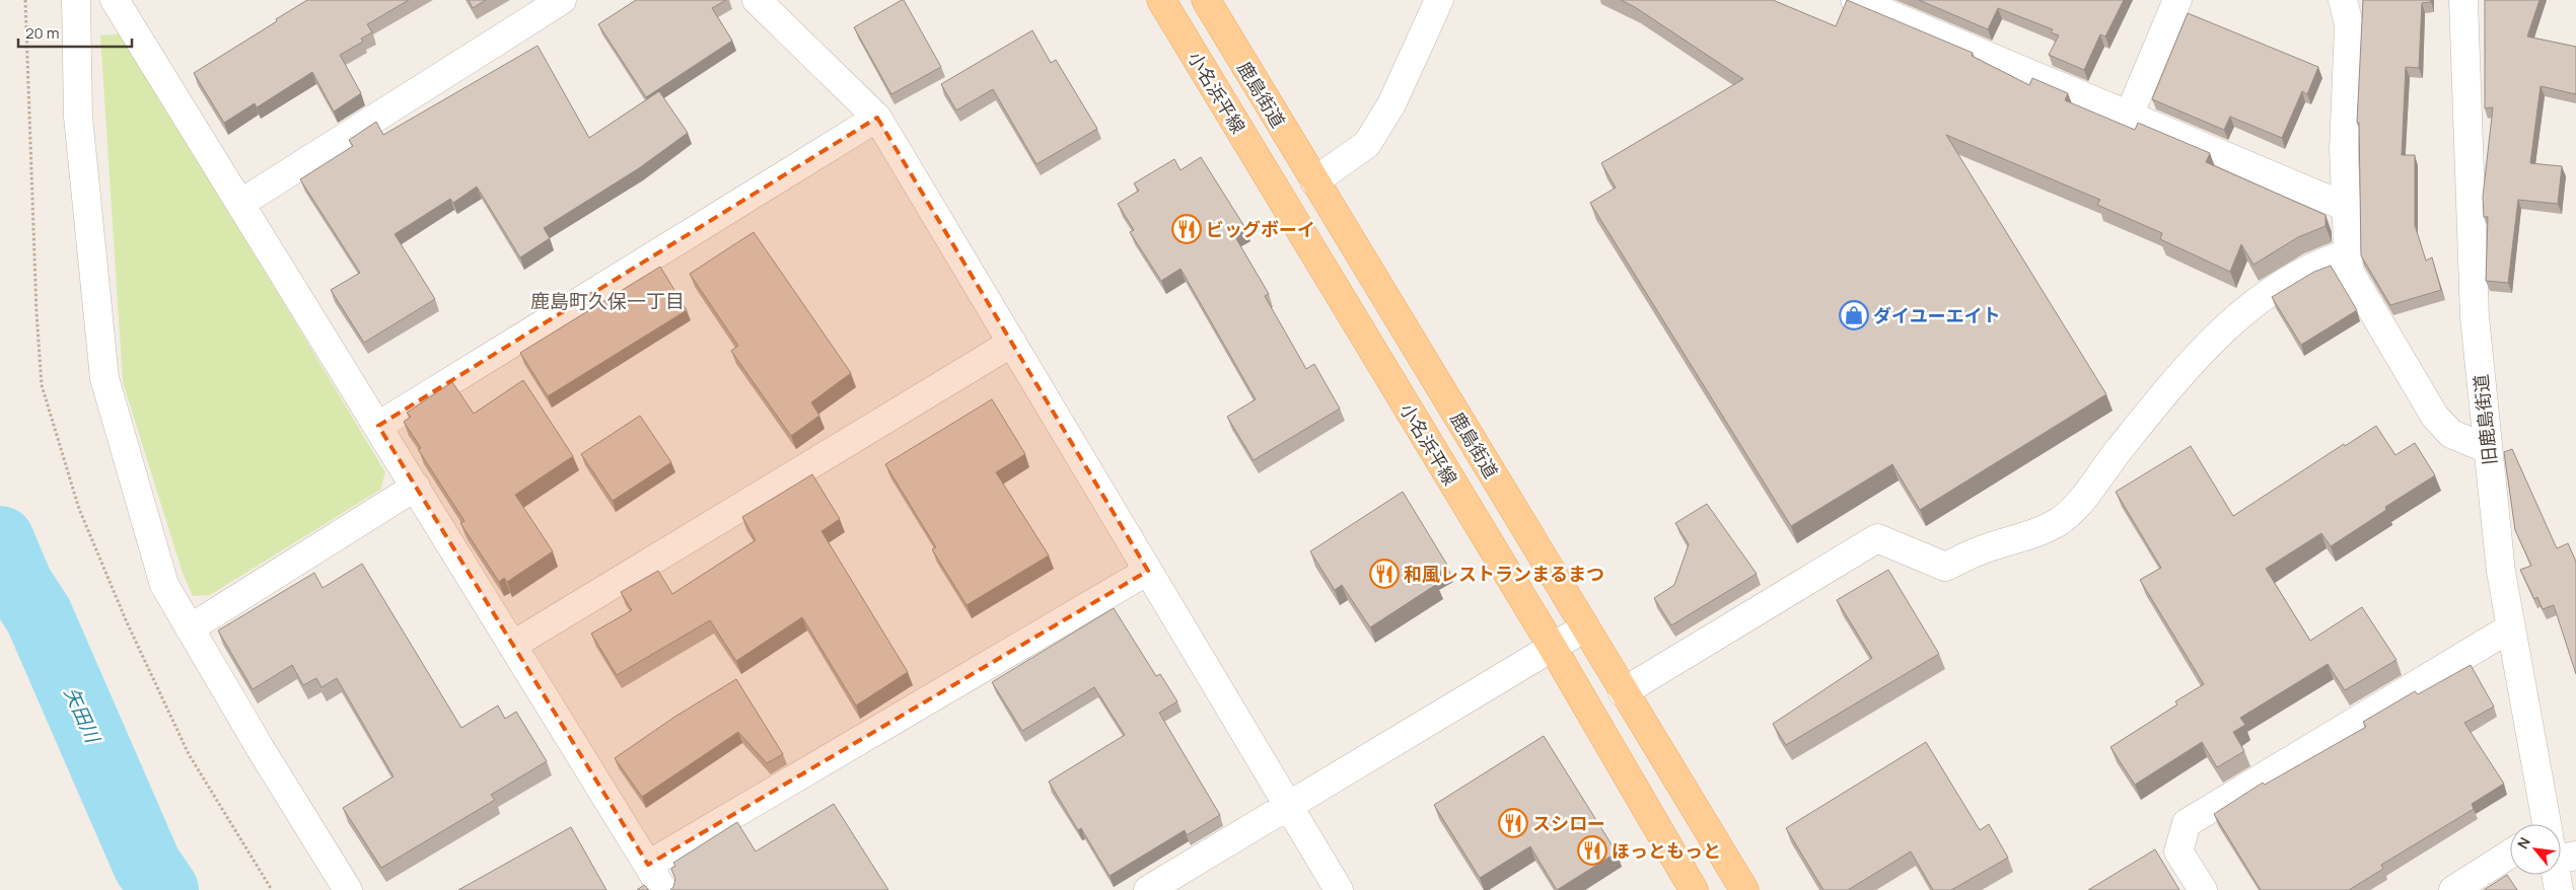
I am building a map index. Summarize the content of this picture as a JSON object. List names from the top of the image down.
{
  "streets": {
    "main road": ["小名浜平線", "鹿島街道"],
    "street": ["旧鹿島街道"]
  },
  "districts": ["鹿島町久保一丁目"],
  "water": ["矢田川"],
  "places": {
    "restaurant": [
      "ビッグボーイ",
      "和風レストランまるまつ",
      "スシロー",
      "ほっともっと"
    ],
    "shop": ["ダイユーエイト"]
  },
  "scale_bar": "20 m",
  "north": "top left"
}
